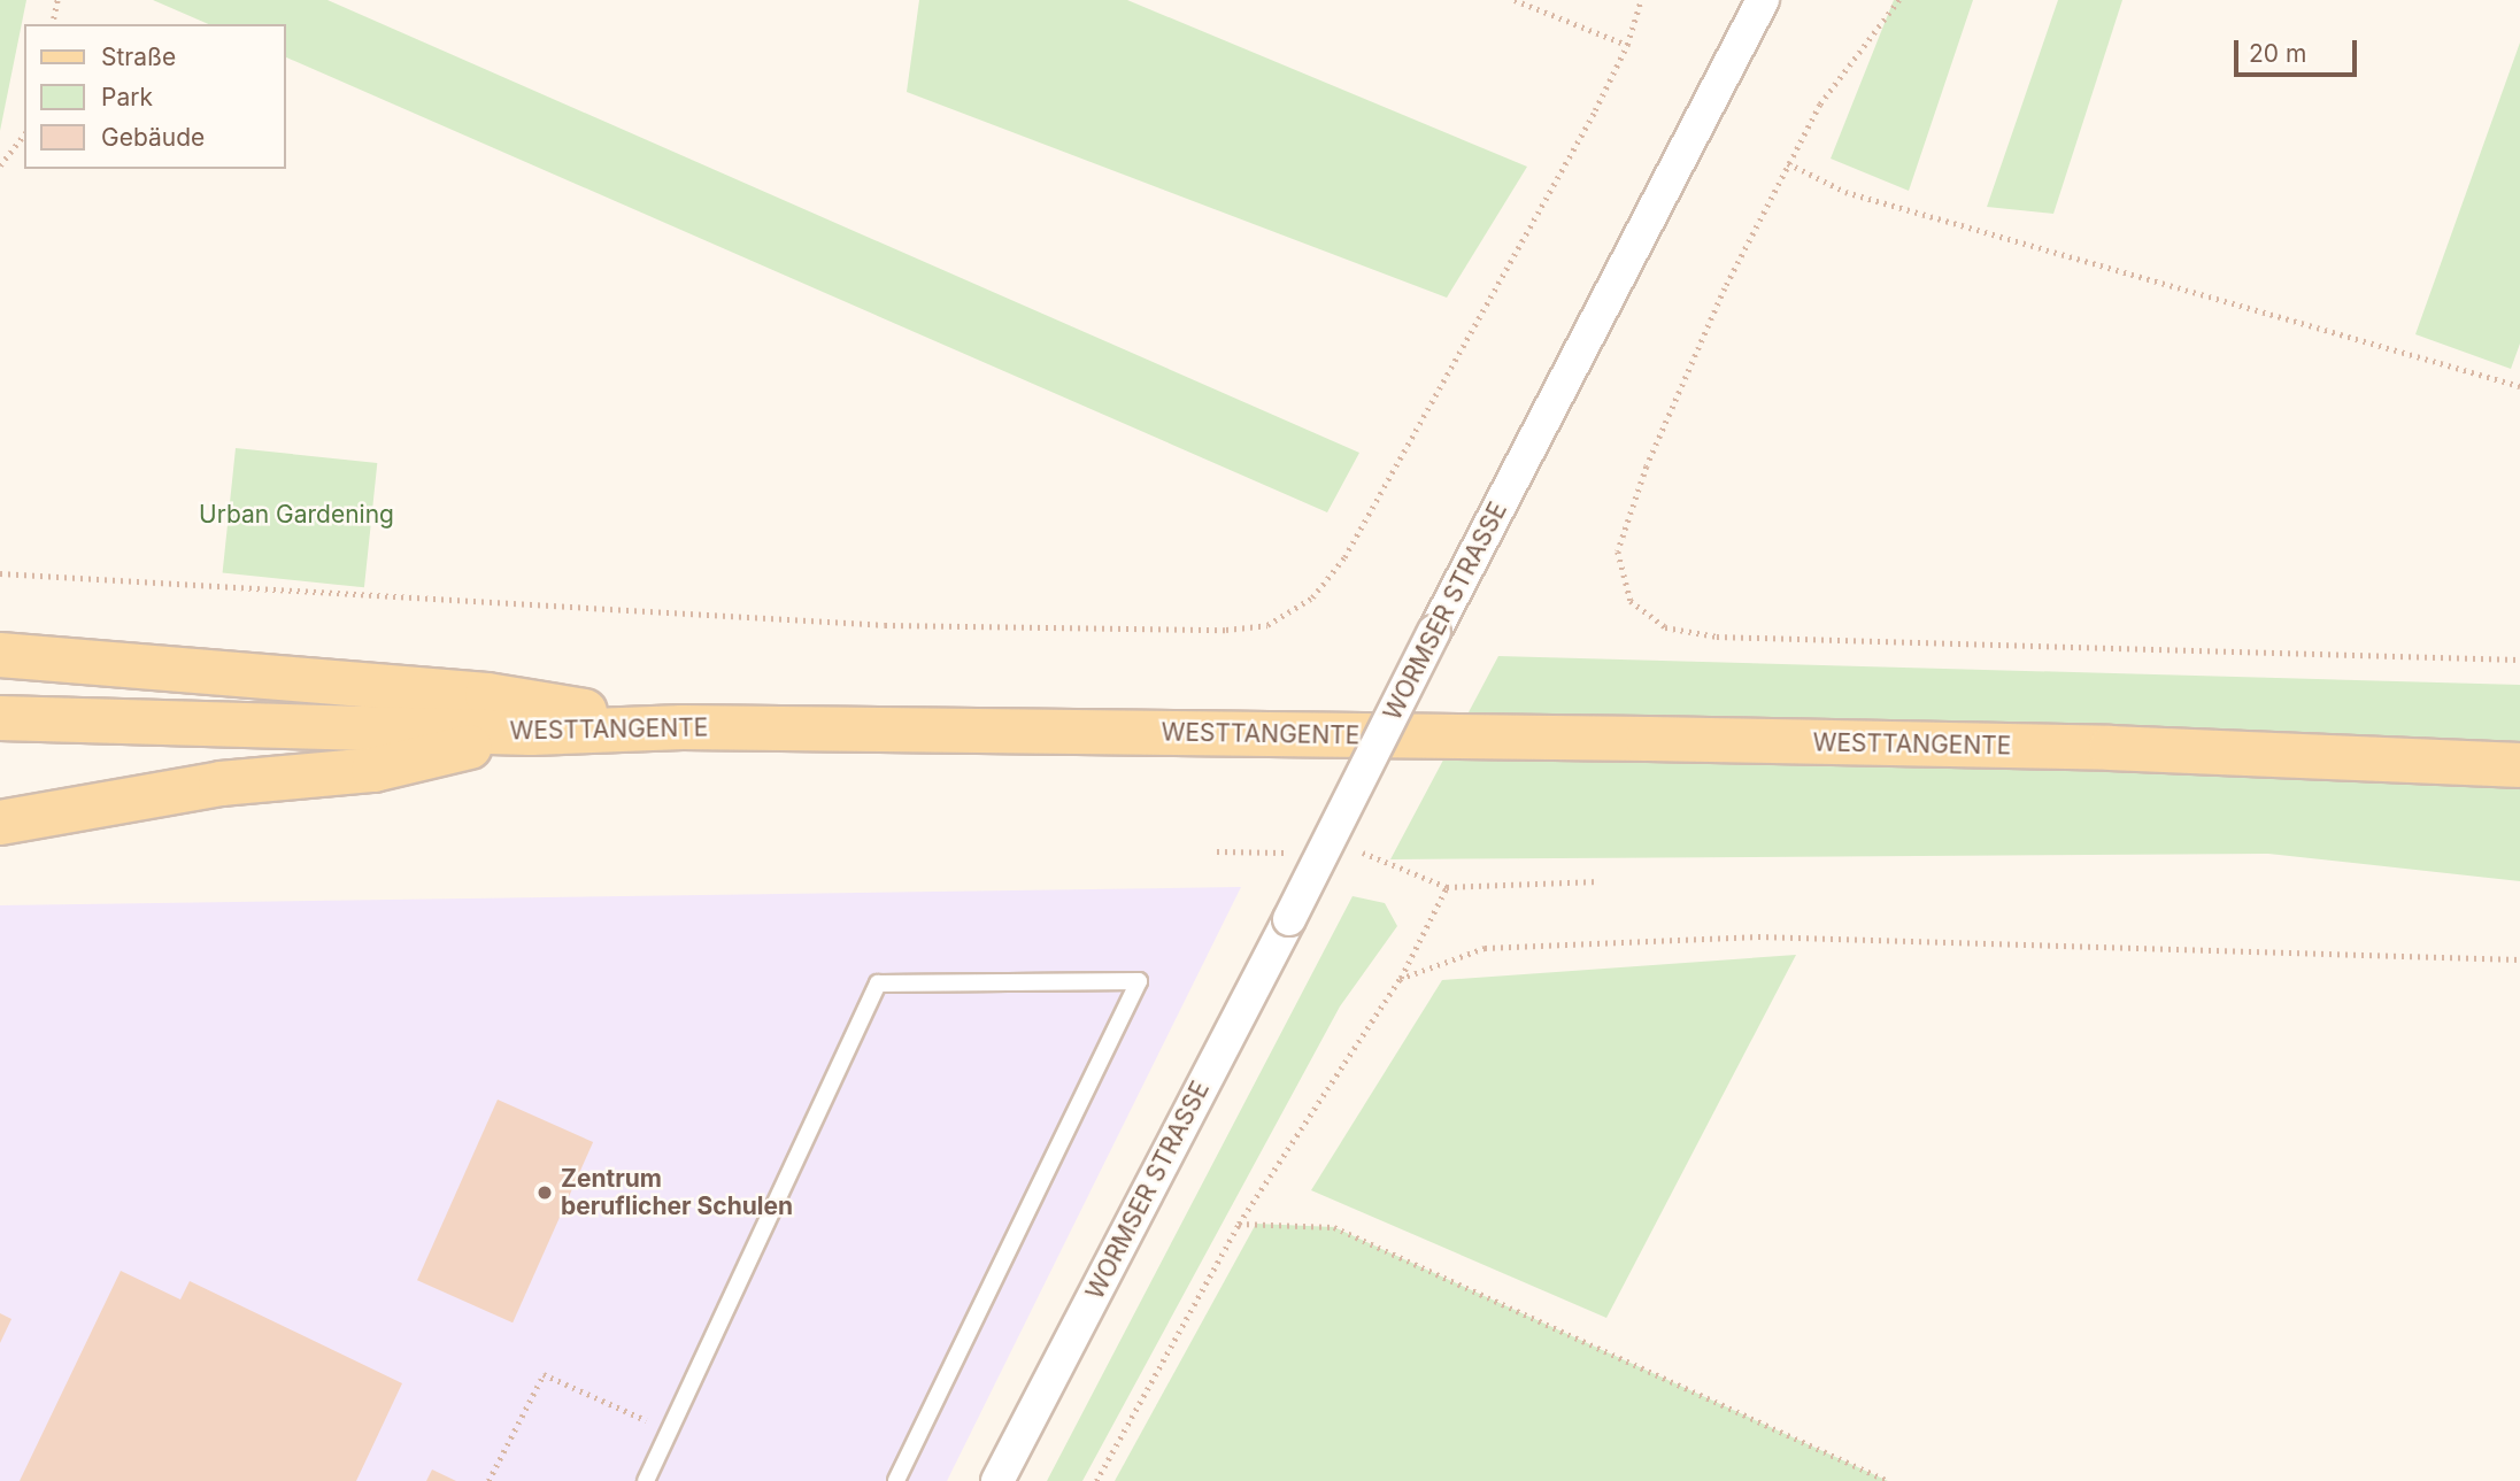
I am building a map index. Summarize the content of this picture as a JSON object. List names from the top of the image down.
{
  "streets": {
    "main road": ["WESTTANGENTE"],
    "street": ["WORMSER STRASSE"]
  },
  "parks": ["Urban Gardening"],
  "places": ["Zentrum beruflicher Schulen"],
  "legend": ["Straße", "Park", "Gebäude"],
  "scale_bar": "20 m"
}
